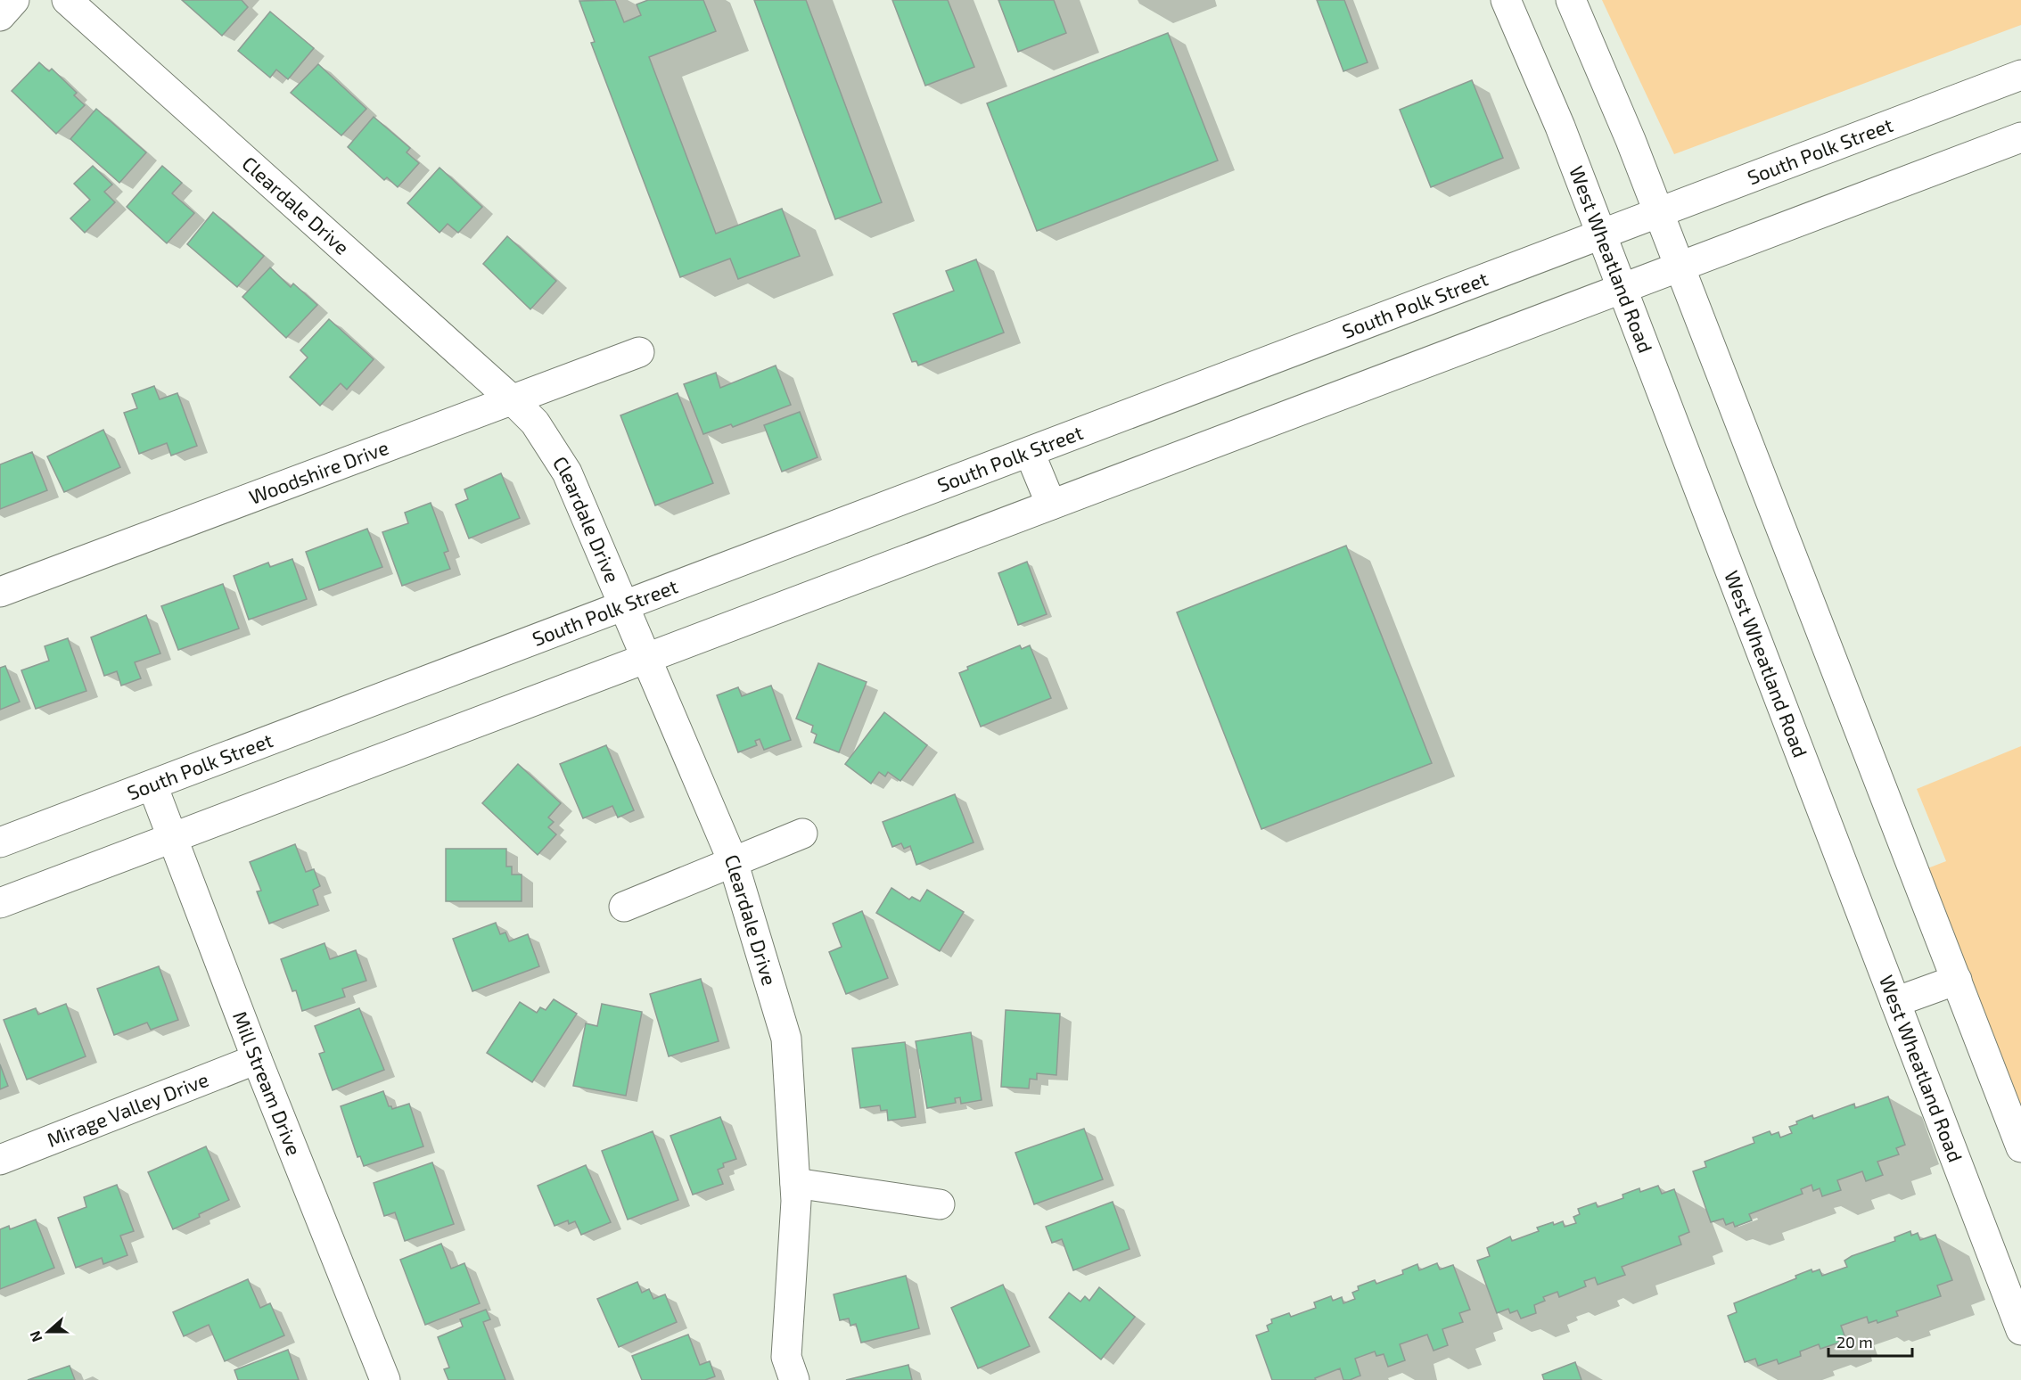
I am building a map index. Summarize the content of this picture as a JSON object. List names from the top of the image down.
{
  "streets": {
    "main road": [
      "South Polk Street",
      "Cleardale Drive",
      "West Wheatland Road",
      "Woodshire Drive",
      "Mill Stream Drive",
      "Mirage Valley Drive"
    ]
  },
  "crossings": [
    ["South Polk Street", "Cleardale Drive"],
    ["South Polk Street", "West Wheatland Road"],
    ["South Polk Street", "Mill Stream Drive"],
    ["Cleardale Drive", "Woodshire Drive"],
    ["Mill Stream Drive", "Mirage Valley Drive"]
  ],
  "scale_bar": "20 m",
  "north": "left"
}
